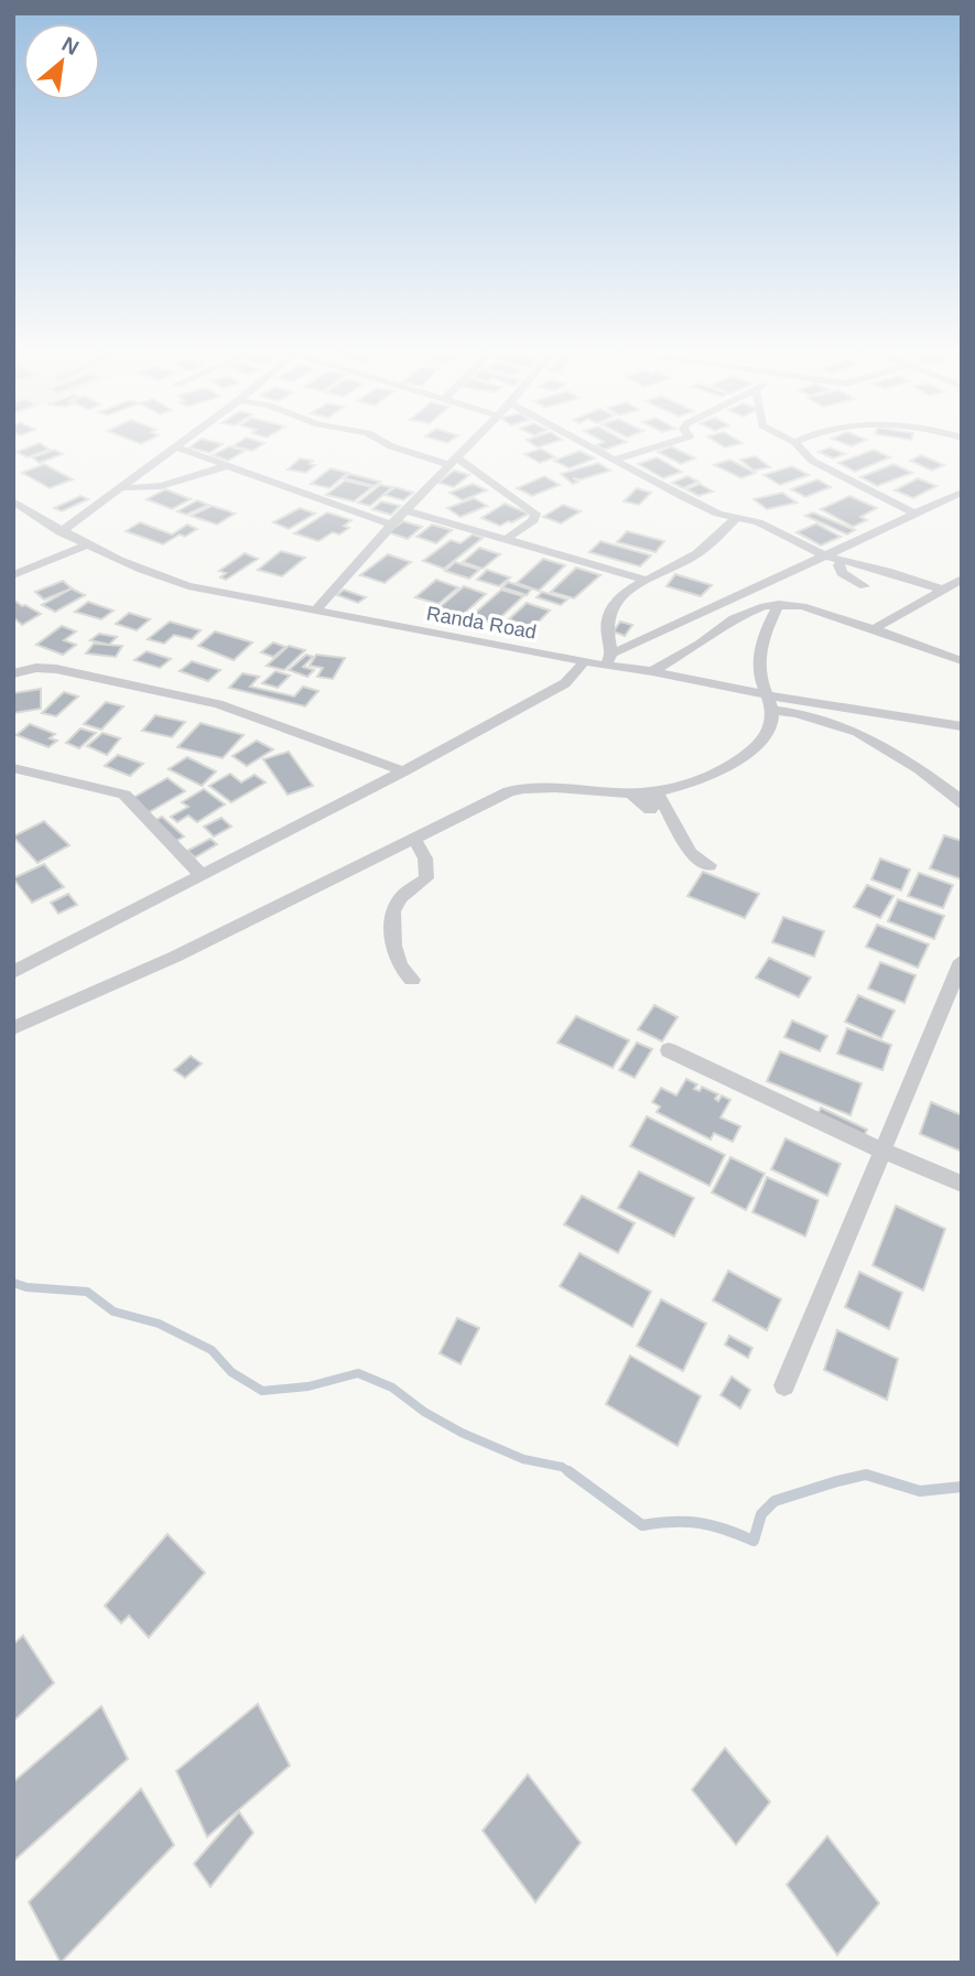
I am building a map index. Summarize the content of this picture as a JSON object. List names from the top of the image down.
{
  "streets": {
    "street": ["Randa Road"]
  },
  "north": "top right"
}
